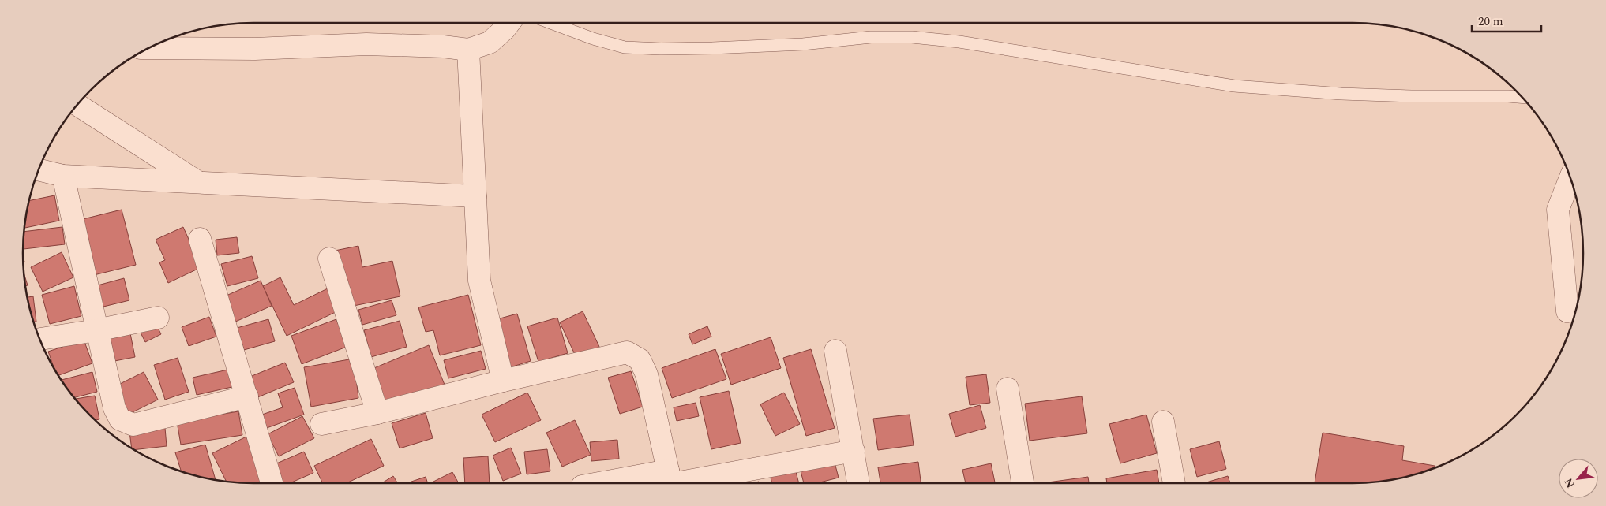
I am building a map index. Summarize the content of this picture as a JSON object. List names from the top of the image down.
{
  "scale_bar": "20 m",
  "north": "bottom left"
}
